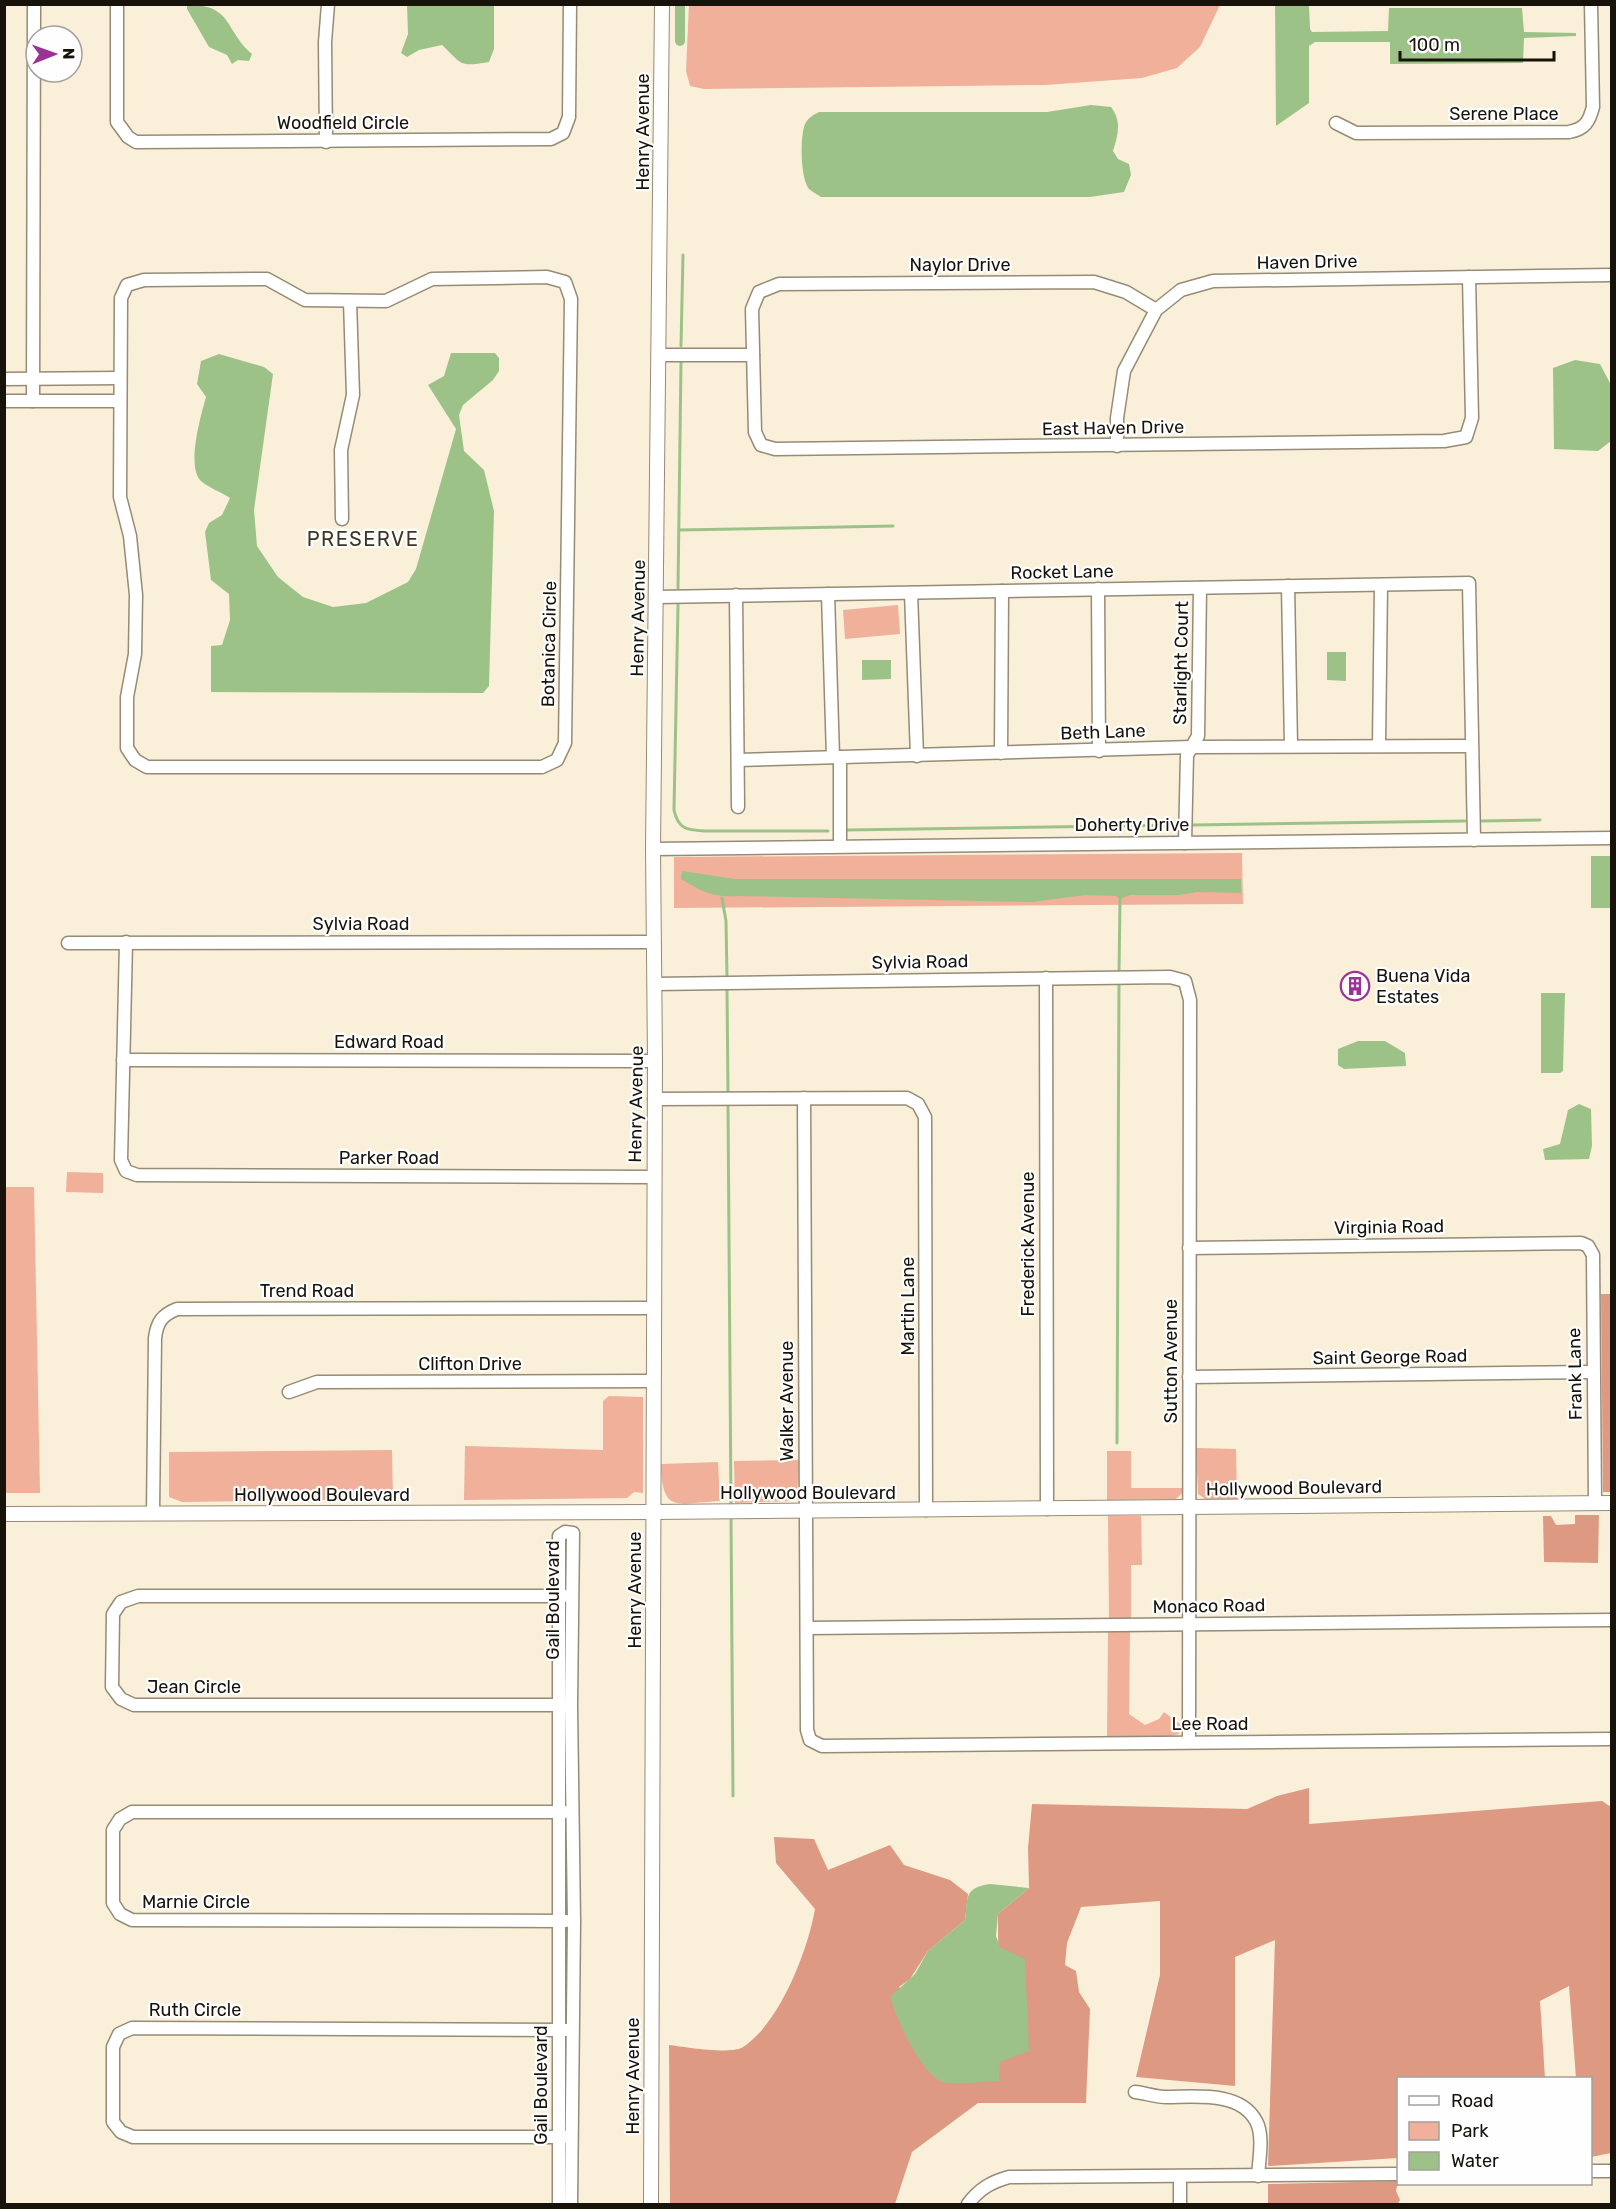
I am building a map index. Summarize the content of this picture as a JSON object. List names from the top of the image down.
{
  "streets": {
    "street": [
      "Serene Place",
      "Woodfield Circle",
      "Henry Avenue",
      "Haven Drive",
      "Naylor Drive",
      "East Haven Drive",
      "Rocket Lane",
      "Botanica Circle",
      "Starlight Court",
      "Beth Lane",
      "Doherty Drive",
      "Sylvia Road",
      "Edward Road",
      "Parker Road",
      "Virginia Road",
      "Frederick Avenue",
      "Trend Road",
      "Martin Lane",
      "Saint George Road",
      "Sutton Avenue",
      "Clifton Drive",
      "Frank Lane",
      "Walker Avenue",
      "Hollywood Boulevard",
      "Gail Boulevard",
      "Monaco Road",
      "Jean Circle",
      "Lee Road",
      "Marnie Circle",
      "Ruth Circle"
    ]
  },
  "crossings": [
    ["Henry Avenue", "Rocket Lane"],
    ["Henry Avenue", "Doherty Drive"],
    ["Henry Avenue", "Sylvia Road"],
    ["Henry Avenue", "Edward Road"],
    ["Henry Avenue", "Parker Road"],
    ["Henry Avenue", "Trend Road"],
    ["Henry Avenue", "Clifton Drive"],
    ["Henry Avenue", "Hollywood Boulevard"],
    ["Haven Drive", "Naylor Drive"],
    ["Haven Drive", "East Haven Drive"],
    ["Naylor Drive", "East Haven Drive"],
    ["Rocket Lane", "Starlight Court"],
    ["Rocket Lane", "Beth Lane"],
    ["Starlight Court", "Beth Lane"],
    ["Starlight Court", "Doherty Drive"],
    ["Sylvia Road", "Frederick Avenue"],
    ["Sylvia Road", "Sutton Avenue"],
    ["Edward Road", "Parker Road"],
    ["Virginia Road", "Sutton Avenue"],
    ["Virginia Road", "Frank Lane"],
    ["Frederick Avenue", "Hollywood Boulevard"],
    ["Trend Road", "Hollywood Boulevard"],
    ["Martin Lane", "Walker Avenue"],
    ["Martin Lane", "Hollywood Boulevard"],
    ["Saint George Road", "Sutton Avenue"],
    ["Saint George Road", "Frank Lane"],
    ["Sutton Avenue", "Hollywood Boulevard"],
    ["Sutton Avenue", "Monaco Road"],
    ["Sutton Avenue", "Lee Road"],
    ["Frank Lane", "Hollywood Boulevard"],
    ["Walker Avenue", "Hollywood Boulevard"],
    ["Walker Avenue", "Monaco Road"],
    ["Walker Avenue", "Lee Road"],
    ["Gail Boulevard", "Jean Circle"],
    ["Gail Boulevard", "Marnie Circle"],
    ["Gail Boulevard", "Ruth Circle"]
  ],
  "districts": ["PRESERVE"],
  "places": {
    "building": ["Buena Vida Estates"]
  },
  "legend": ["Road", "Park", "Water"],
  "scale_bar": "100 m",
  "north": "right"
}
